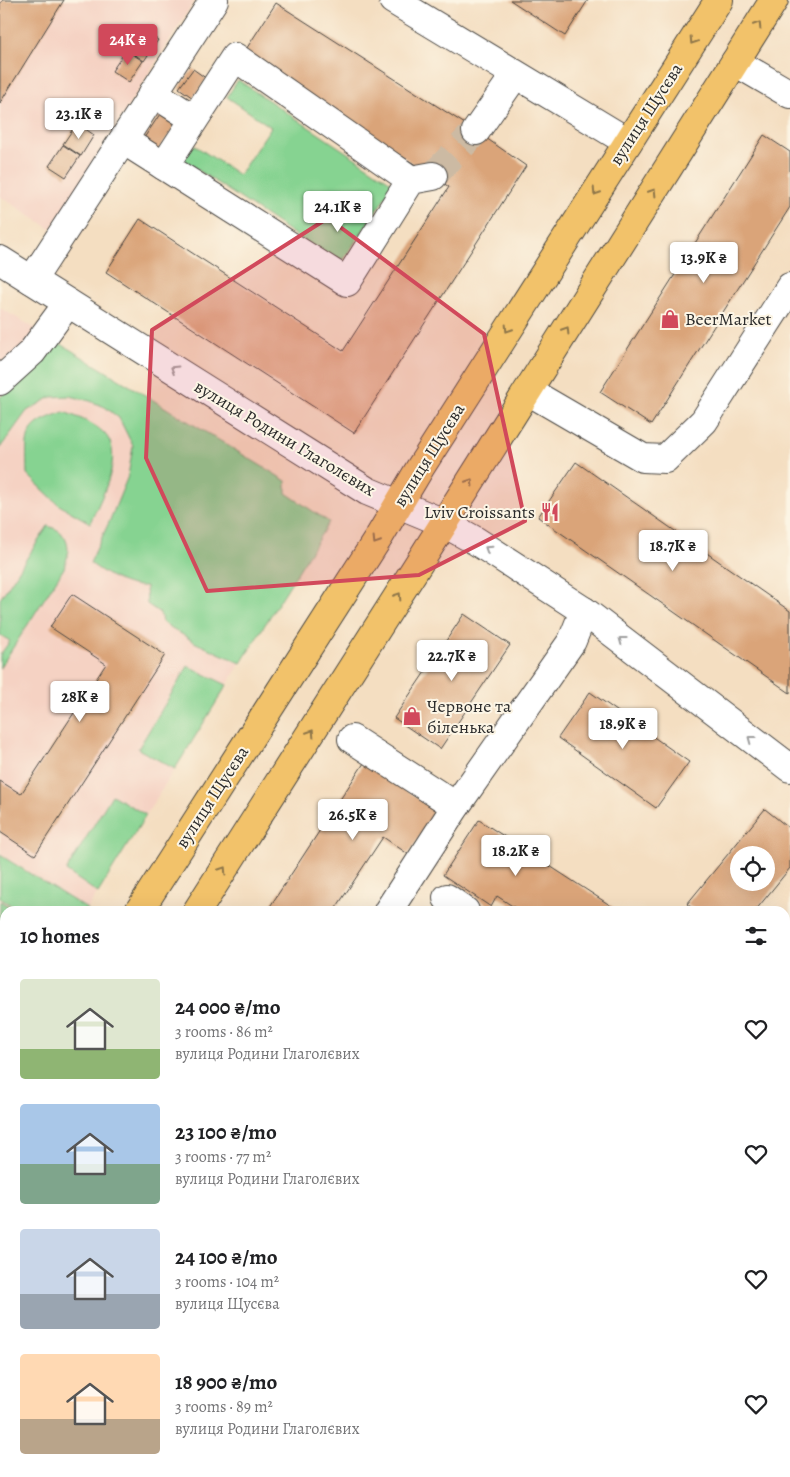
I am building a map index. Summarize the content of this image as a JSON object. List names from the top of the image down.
{
  "streets": {
    "main road": ["вулиця Щусєва"],
    "street": ["вулиця Родини Глаголєвих"]
  },
  "crossings": [
    ["вулиця Щусєва", "вулиця Родини Глаголєвих"]
  ],
  "one_way": ["вулиця Родини Глаголєвих"],
  "places": {
    "shop": ["BeerMarket", "Червоне та біленька"],
    "restaurant": ["Lviv Croissants"]
  },
  "page": {
    "price": [
      "24K ₴",
      "23.1K ₴",
      "24.1K ₴",
      "13.9K ₴",
      "18.7K ₴",
      "22.7K ₴",
      "28K ₴",
      "18.9K ₴",
      "26.5K ₴",
      "18.2K ₴"
    ],
    "heading": "10 homes",
    "list": [
      {
        "name": "24 000 ₴/mo",
        "note": "3 rooms · 86 m² · вулиця Родини Глаголєвих"
      },
      {
        "name": "23 100 ₴/mo",
        "note": "3 rooms · 77 m² · вулиця Родини Глаголєвих"
      },
      {
        "name": "24 100 ₴/mo",
        "note": "3 rooms · 104 m² · вулиця Щусєва"
      },
      {
        "name": "18 900 ₴/mo",
        "note": "3 rooms · 89 m² · вулиця Родини Глаголєвих"
      }
    ]
  }
}
